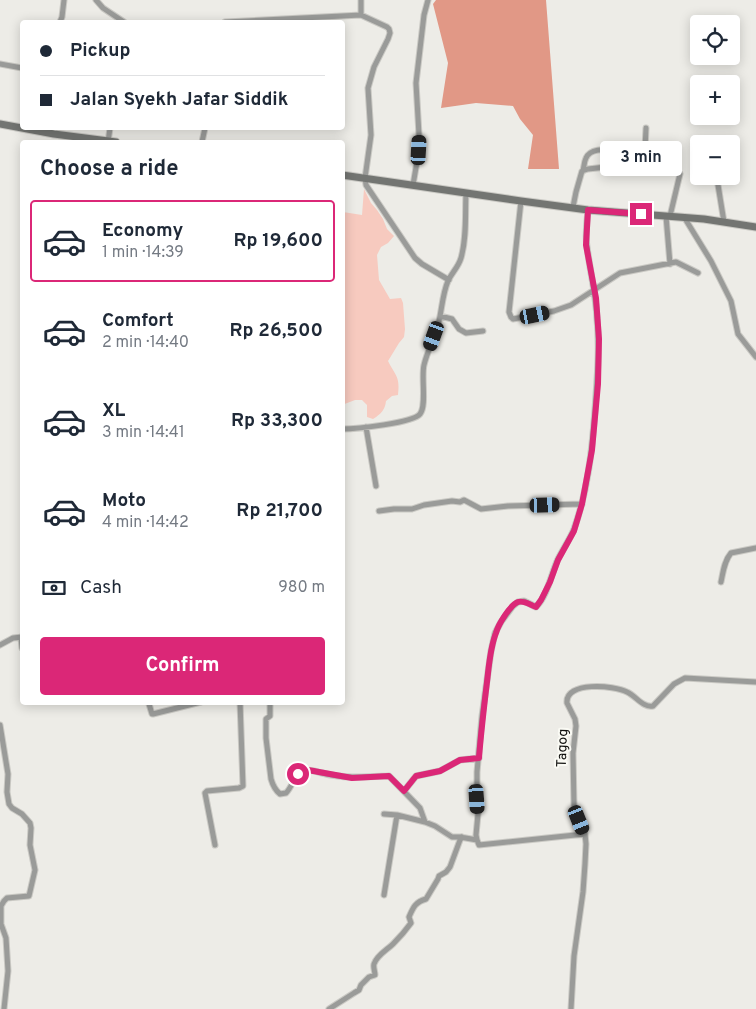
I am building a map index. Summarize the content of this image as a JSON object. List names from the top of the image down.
{
  "streets": {
    "street": ["Tagog"]
  },
  "page": {
    "map_buttons": ["+", "−"],
    "banner": ["Pickup", "Jalan Syekh Jafar Siddik"],
    "heading": "Choose a ride",
    "bubble": "3 min",
    "list": [
      {
        "name": "Economy",
        "note": "1 min · 14:39",
        "value": "Rp 19,600"
      },
      {
        "name": "Comfort",
        "note": "2 min · 14:40",
        "value": "Rp 26,500"
      },
      {
        "name": "XL",
        "note": "3 min · 14:41",
        "value": "Rp 33,300"
      },
      {
        "name": "Moto",
        "note": "4 min · 14:42",
        "value": "Rp 21,700"
      }
    ],
    "pay": ["Cash", "980 m"],
    "buttons": "Confirm"
  }
}
